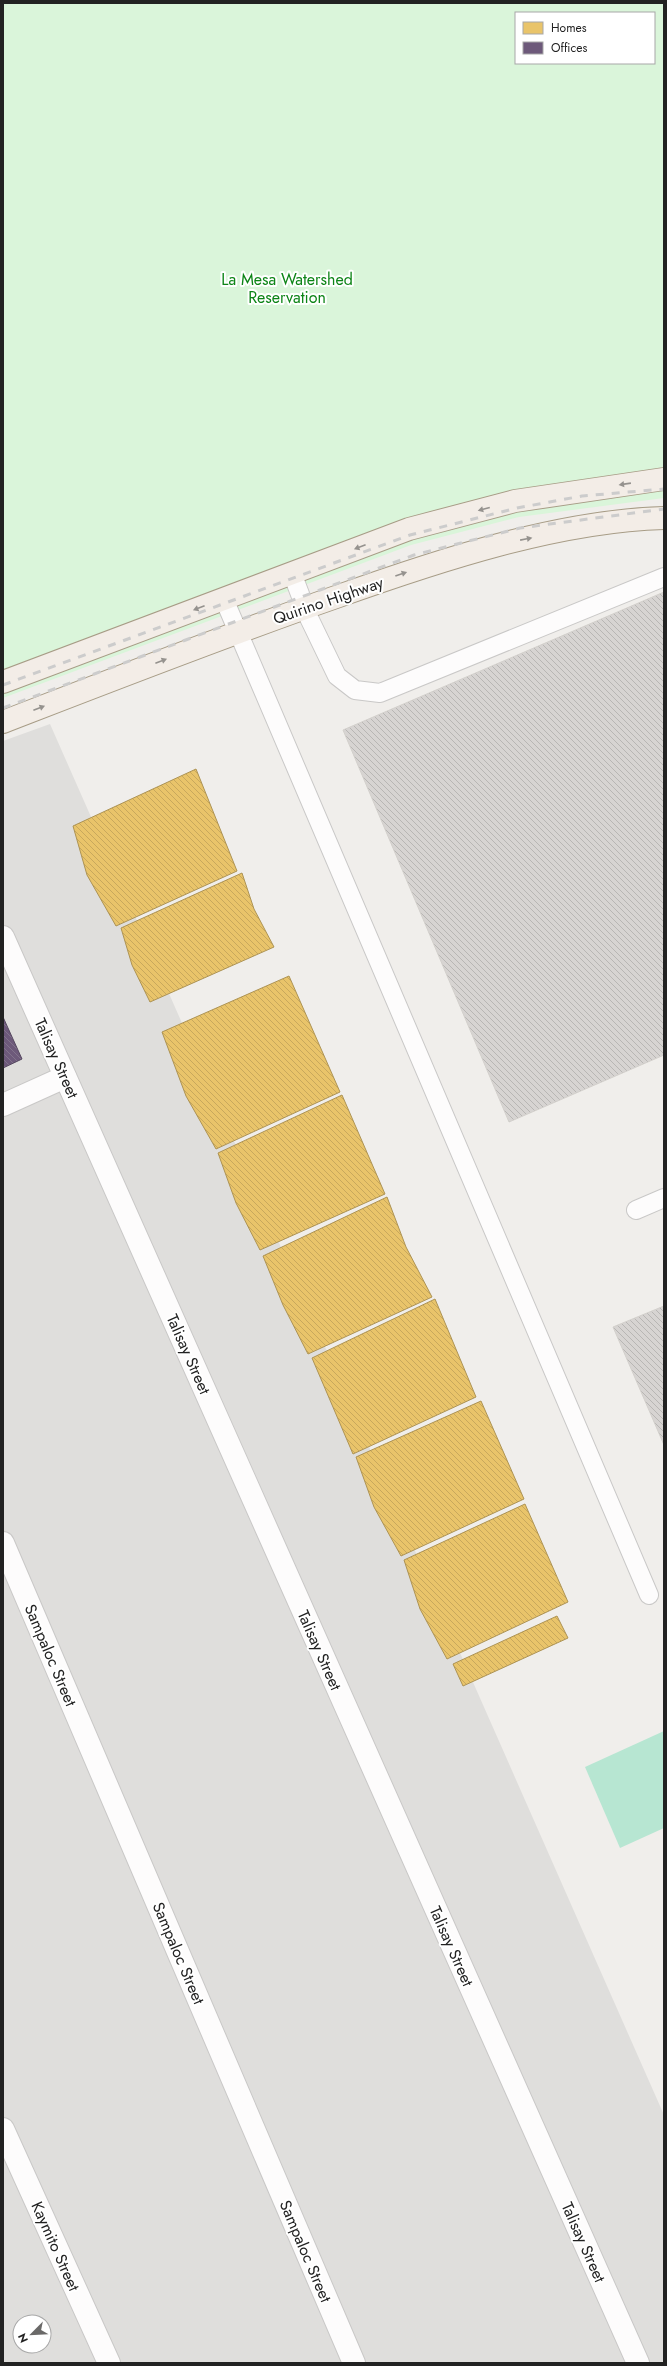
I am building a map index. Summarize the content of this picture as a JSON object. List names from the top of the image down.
{
  "streets": {
    "main road": ["Quirino Highway"],
    "street": ["Talisay Street", "Sampaloc Street", "Kaymito Street"]
  },
  "parks": ["La Mesa Watershed Reservation"],
  "legend": ["Homes", "Offices"],
  "north": "bottom left"
}
